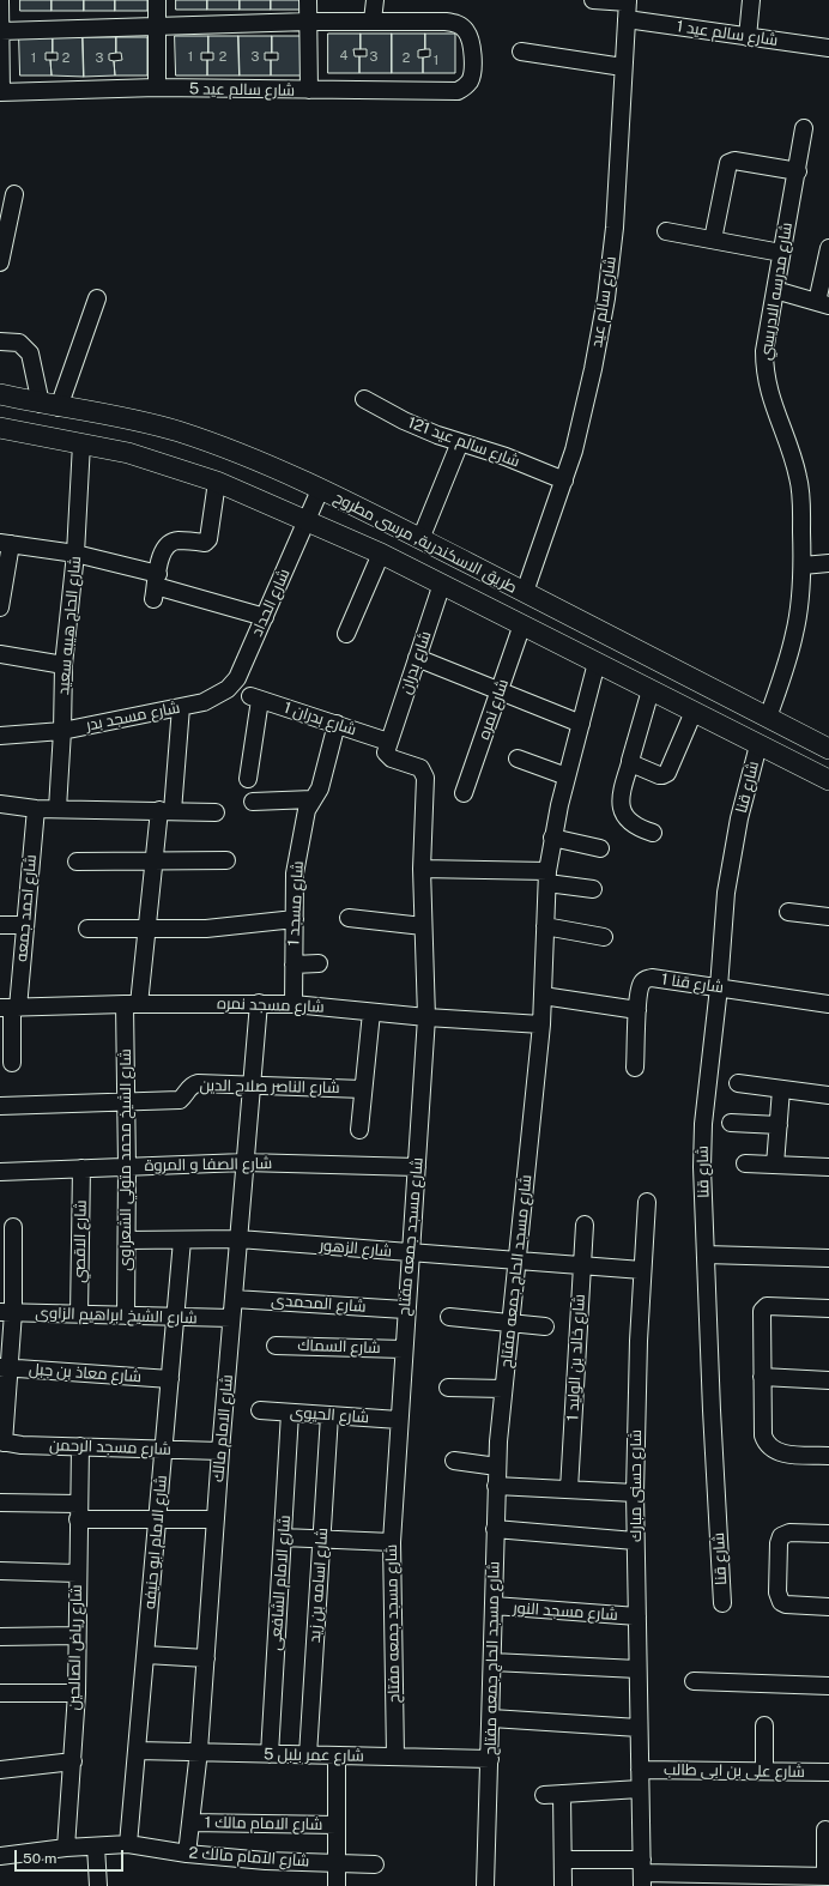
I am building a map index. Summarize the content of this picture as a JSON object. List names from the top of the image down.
{
  "streets": {
    "main road": ["طريق الاسكندرية, مرسى مطروح"],
    "street": [
      "شارع سالم عيد 1",
      "شارع سالم عيد 5",
      "شارع مدرسه الادريسي",
      "شارع سالم عيد",
      "شارع سالم عيد 121",
      "شارع الحداد",
      "شارع الحاج هيبه سعيد",
      "شارع بدران",
      "شارع نمره",
      "شارع مسجد بدر",
      "شارع بدران 1",
      "شارع قنا",
      "شارع مسجد 1",
      "شارع احمد جمعه",
      "شارع قنا 1",
      "شارع مسجد نمره",
      "شارع الناصر صلاح الدين",
      "شارع الشيخ محمد متولي الشعراوى",
      "شارع الصفا و المروة",
      "شارع مسجد جمعه مفتاح",
      "شارع الاقصي",
      "شارع الزهور",
      "شارع مسجد الحاج جمعه مفتاح",
      "شارع المحمدى",
      "شارع الشيخ ابراهيم الزاوى",
      "شارع السماك",
      "شارع خالد بن الوليد 1",
      "شارع معاذ بن جبل",
      "شارع الحيوى",
      "شارع الامام مالك",
      "شارع مسجد الرحمن",
      "شارع حسنى مبارك",
      "شارع الامام ابو حنيفه",
      "شارع الامام الشافعى",
      "شارع اسامه بن زيد",
      "شارع مسجد النور",
      "شارع رياض الصالحين",
      "شارع عمر بلبل 5",
      "شارع على بن ابى طالب",
      "شارع الامام مالك 1",
      "شارع الامام مالك 2"
    ]
  },
  "crossings": [
    ["شارع سالم عيد 1", "شارع سالم عيد"],
    ["شارع مدرسه الادريسي", "طريق الاسكندرية, مرسى مطروح"],
    ["شارع سالم عيد", "شارع سالم عيد 121"],
    ["شارع سالم عيد", "طريق الاسكندرية, مرسى مطروح"],
    ["طريق الاسكندرية, مرسى مطروح", "شارع الحداد"],
    ["طريق الاسكندرية, مرسى مطروح", "شارع الحاج هيبه سعيد"],
    ["طريق الاسكندرية, مرسى مطروح", "شارع بدران"],
    ["طريق الاسكندرية, مرسى مطروح", "شارع نمره"],
    ["طريق الاسكندرية, مرسى مطروح", "شارع قنا"],
    ["طريق الاسكندرية, مرسى مطروح", "شارع مسجد الحاج جمعه مفتاح"],
    ["شارع الحداد", "شارع مسجد بدر"],
    ["شارع الحاج هيبه سعيد", "شارع مسجد بدر"],
    ["شارع بدران", "شارع بدران 1"],
    ["شارع بدران", "شارع مسجد جمعه مفتاح"],
    ["شارع مسجد بدر", "شارع الشيخ محمد متولي الشعراوى"],
    ["شارع بدران 1", "شارع مسجد 1"],
    ["شارع بدران 1", "شارع مسجد جمعه مفتاح"],
    ["شارع قنا", "شارع قنا 1"],
    ["شارع مسجد 1", "شارع مسجد نمره"],
    ["شارع احمد جمعه", "شارع مسجد نمره"],
    ["شارع مسجد نمره", "شارع الشيخ محمد متولي الشعراوى"],
    ["شارع مسجد نمره", "شارع مسجد جمعه مفتاح"],
    ["شارع مسجد نمره", "شارع مسجد الحاج جمعه مفتاح"],
    ["شارع مسجد نمره", "شارع الامام مالك"],
    ["شارع الناصر صلاح الدين", "شارع الشيخ محمد متولي الشعراوى"],
    ["شارع الناصر صلاح الدين", "شارع الامام مالك"],
    ["شارع الشيخ محمد متولي الشعراوى", "شارع الصفا و المروة"],
    ["شارع الشيخ محمد متولي الشعراوى", "شارع الزهور"],
    ["شارع الشيخ محمد متولي الشعراوى", "شارع الشيخ ابراهيم الزاوى"],
    ["شارع الصفا و المروة", "شارع مسجد جمعه مفتاح"],
    ["شارع الصفا و المروة", "شارع الاقصي"],
    ["شارع الصفا و المروة", "شارع الامام مالك"],
    ["شارع مسجد جمعه مفتاح", "شارع الزهور"],
    ["شارع مسجد جمعه مفتاح", "شارع المحمدى"],
    ["شارع مسجد جمعه مفتاح", "شارع السماك"],
    ["شارع مسجد جمعه مفتاح", "شارع الحيوى"],
    ["شارع مسجد جمعه مفتاح", "شارع عمر بلبل 5"],
    ["شارع الاقصي", "شارع الشيخ ابراهيم الزاوى"],
    ["شارع الزهور", "شارع مسجد الحاج جمعه مفتاح"],
    ["شارع الزهور", "شارع خالد بن الوليد 1"],
    ["شارع الزهور", "شارع الامام مالك"],
    ["شارع الزهور", "شارع حسنى مبارك"],
    ["شارع الزهور", "شارع الامام ابو حنيفه"],
    ["شارع مسجد الحاج جمعه مفتاح", "شارع مسجد النور"],
    ["شارع مسجد الحاج جمعه مفتاح", "شارع عمر بلبل 5"],
    ["شارع المحمدى", "شارع الامام مالك"],
    ["شارع الشيخ ابراهيم الزاوى", "شارع الامام مالك"],
    ["شارع الشيخ ابراهيم الزاوى", "شارع الامام ابو حنيفه"],
    ["شارع معاذ بن جبل", "شارع الامام ابو حنيفه"],
    ["شارع الحيوى", "شارع الامام الشافعى"],
    ["شارع الحيوى", "شارع اسامه بن زيد"],
    ["شارع الامام مالك", "شارع مسجد الرحمن"],
    ["شارع الامام مالك", "شارع عمر بلبل 5"],
    ["شارع الامام مالك", "شارع الامام مالك 1"],
    ["شارع الامام مالك", "شارع الامام مالك 2"],
    ["شارع مسجد الرحمن", "شارع الامام ابو حنيفه"],
    ["شارع مسجد الرحمن", "شارع رياض الصالحين"],
    ["شارع حسنى مبارك", "شارع مسجد النور"],
    ["شارع حسنى مبارك", "شارع على بن ابى طالب"],
    ["شارع الامام ابو حنيفه", "شارع عمر بلبل 5"],
    ["شارع الامام ابو حنيفه", "شارع الامام مالك 2"],
    ["شارع الامام الشافعى", "شارع عمر بلبل 5"],
    ["شارع اسامه بن زيد", "شارع عمر بلبل 5"],
    ["شارع رياض الصالحين", "شارع الامام مالك 2"]
  ],
  "house_numbers": [
    "4",
    "1",
    "2",
    "3",
    "3",
    "1",
    "2",
    "3",
    "2",
    "1"
  ],
  "scale_bar": "50 m"
}
